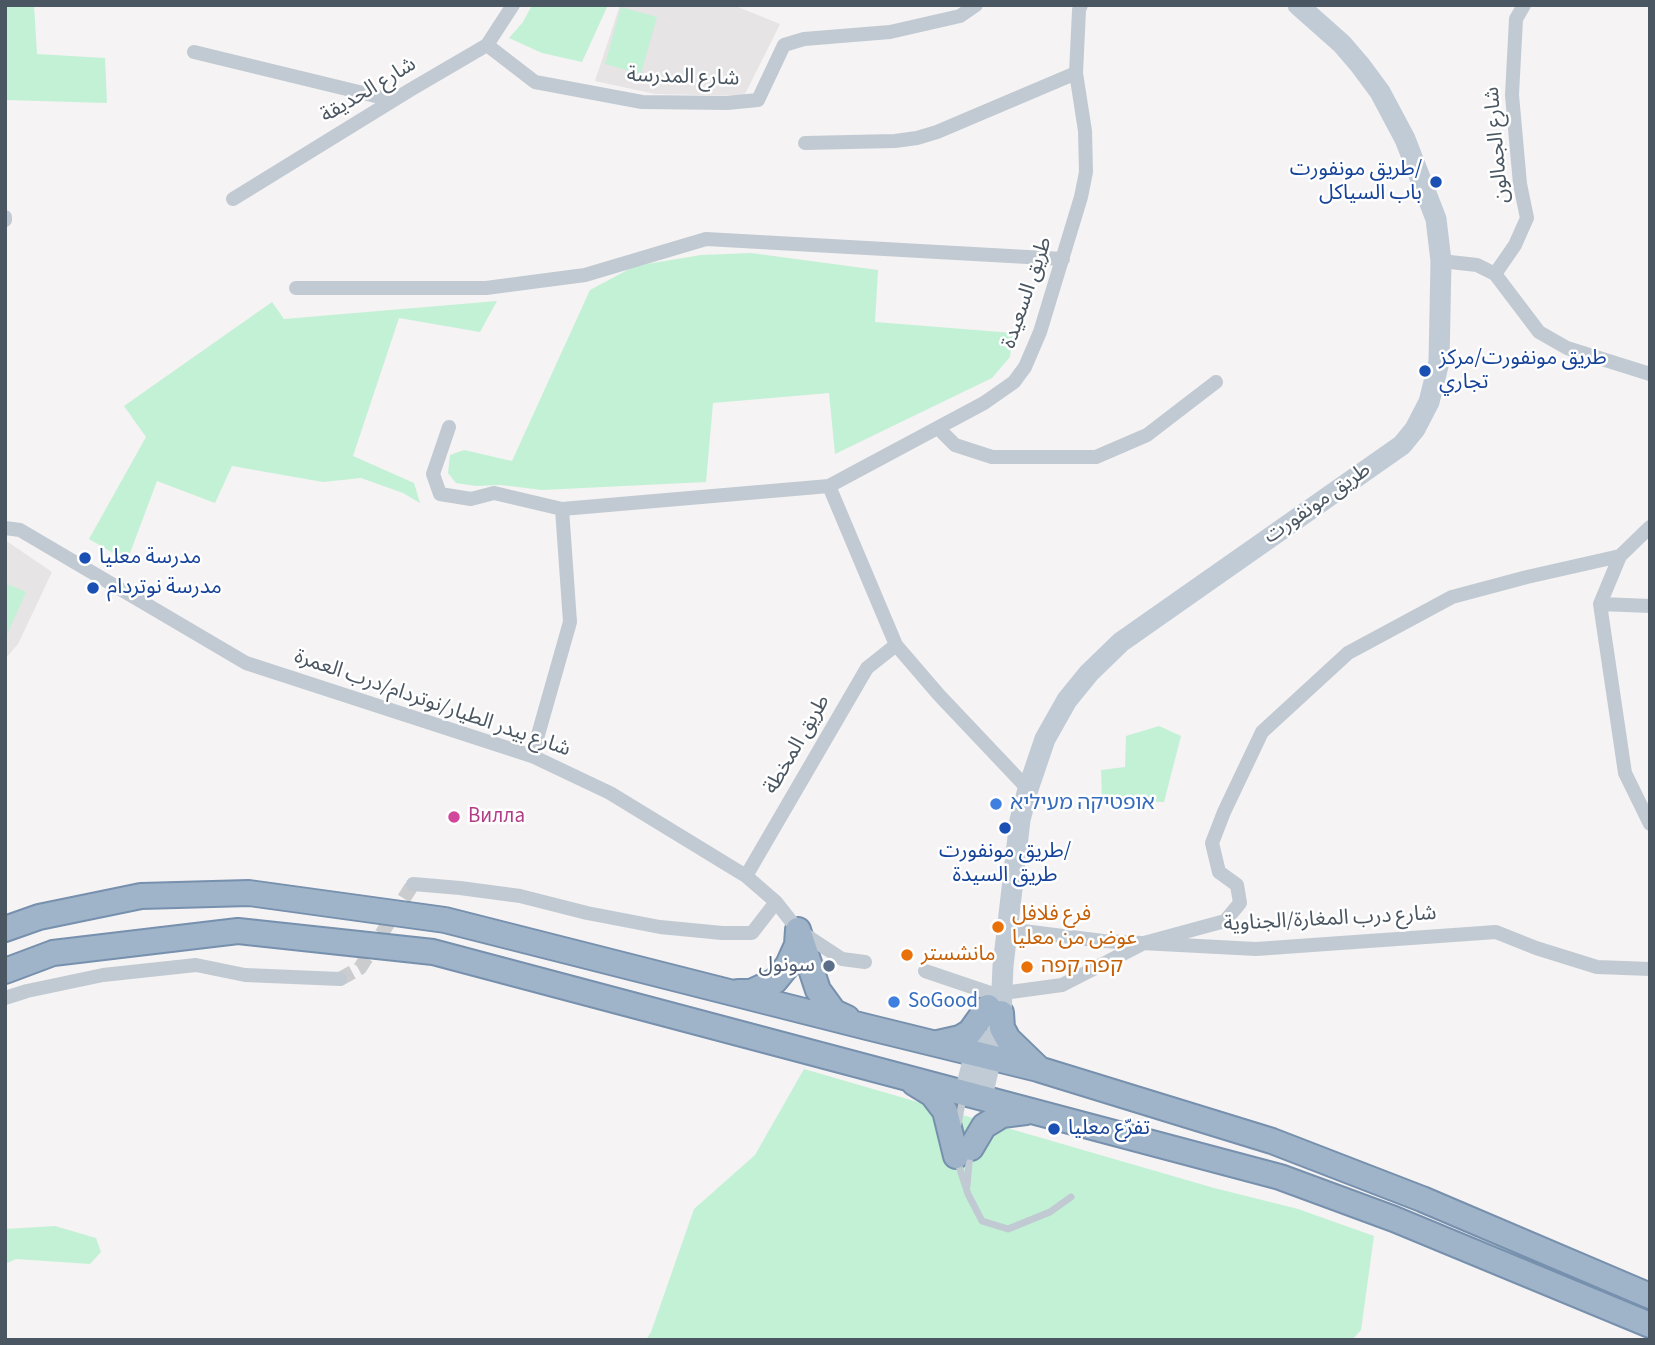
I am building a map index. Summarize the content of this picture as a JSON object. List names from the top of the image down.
{
  "streets": {
    "main road": ["طريق مونفورت"],
    "street": [
      "شارع المدرسة",
      "شارع الحديقة",
      "شارع الجمالون",
      "طريق السعيدة",
      "شارع بيدر الطيار/نوتردام/درب العمرة",
      "طريق المخطة",
      "شارع درب المغارة/الجناوية"
    ]
  },
  "crossings": [
    ["شارع المدرسة", "شارع الحديقة"],
    ["طريق مونفورت", "شارع درب المغارة/الجناوية"],
    ["شارع بيدر الطيار/نوتردام/درب العمرة", "طريق المخطة"]
  ],
  "places": [
    "طريق مونفورت/ باب السياكل",
    "طريق مونفورت/مركز تجاري",
    "مدرسة معليا",
    "مدرسة نوتردام",
    "אופטיקה מעיליא",
    "Вилла",
    "طريق مونفورت/ طريق السيدة",
    "فرع فلافل عوض من معليا",
    "مانشستر",
    "سونول",
    "קפה קפה",
    "SoGood",
    "تفرّع معليا"
  ]
}
